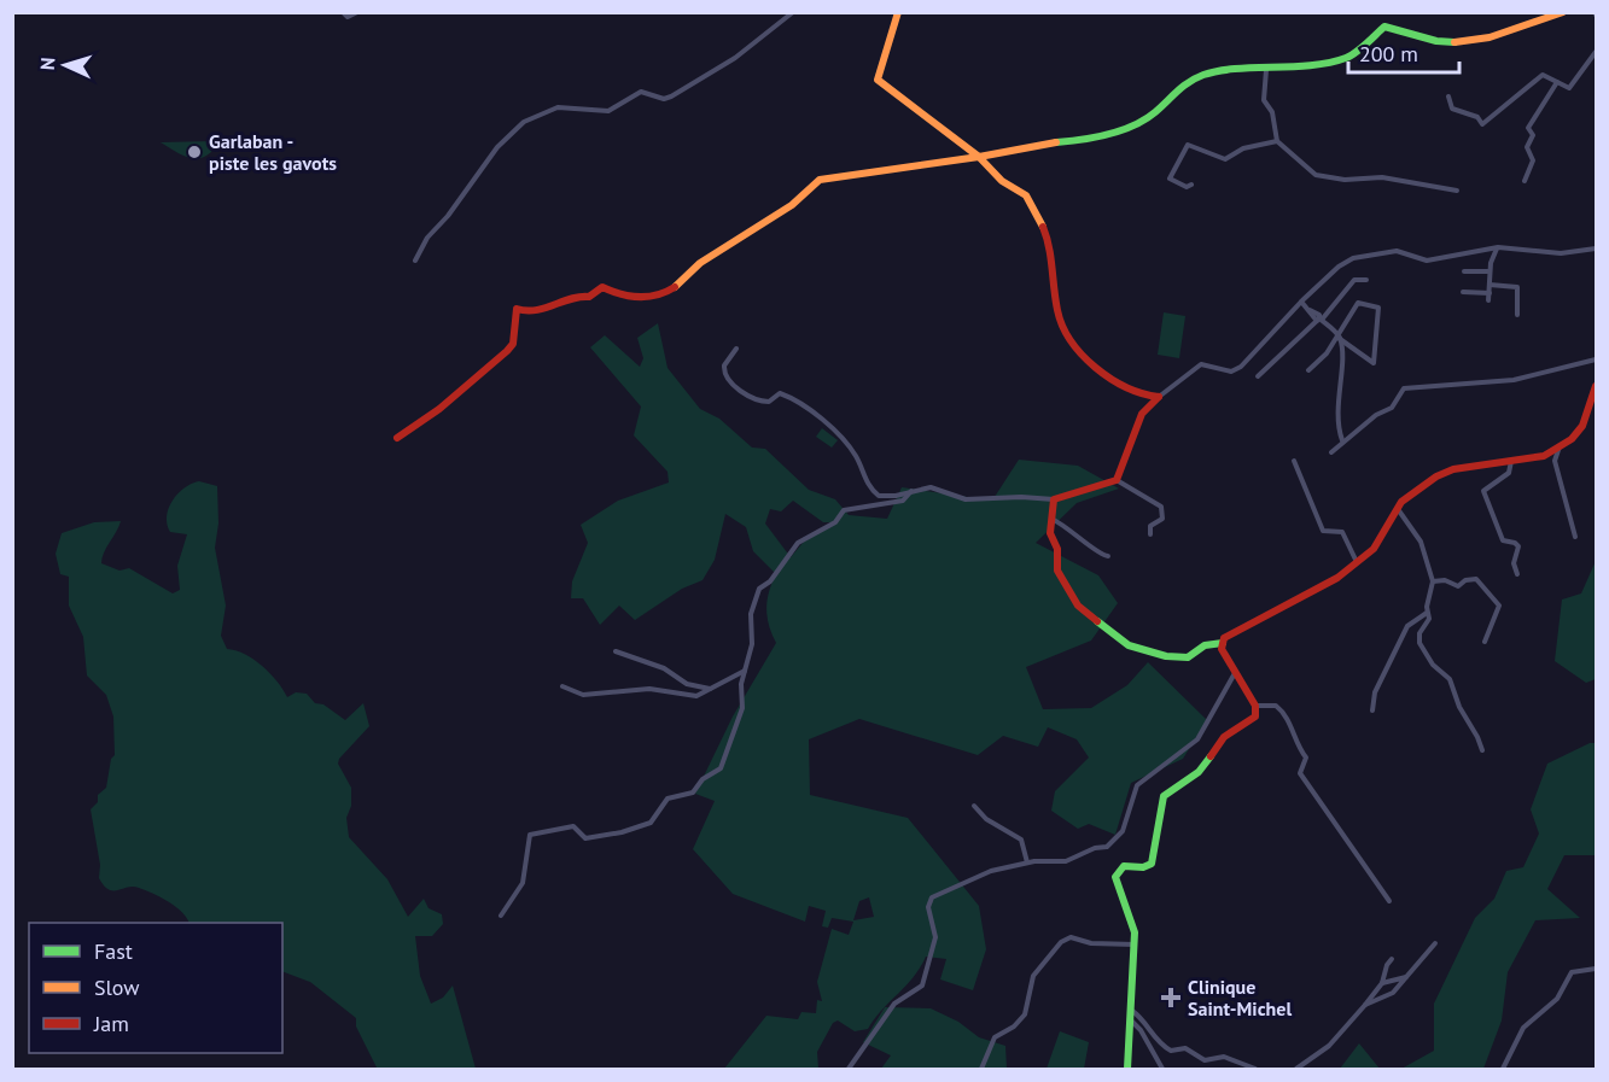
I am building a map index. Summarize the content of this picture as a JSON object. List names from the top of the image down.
{
  "places": {
    "other": ["Garlaban - piste les gavots"],
    "health": ["Clinique Saint-Michel"]
  },
  "legend": ["Fast", "Slow", "Jam"],
  "scale_bar": "200 m",
  "north": "left"
}
